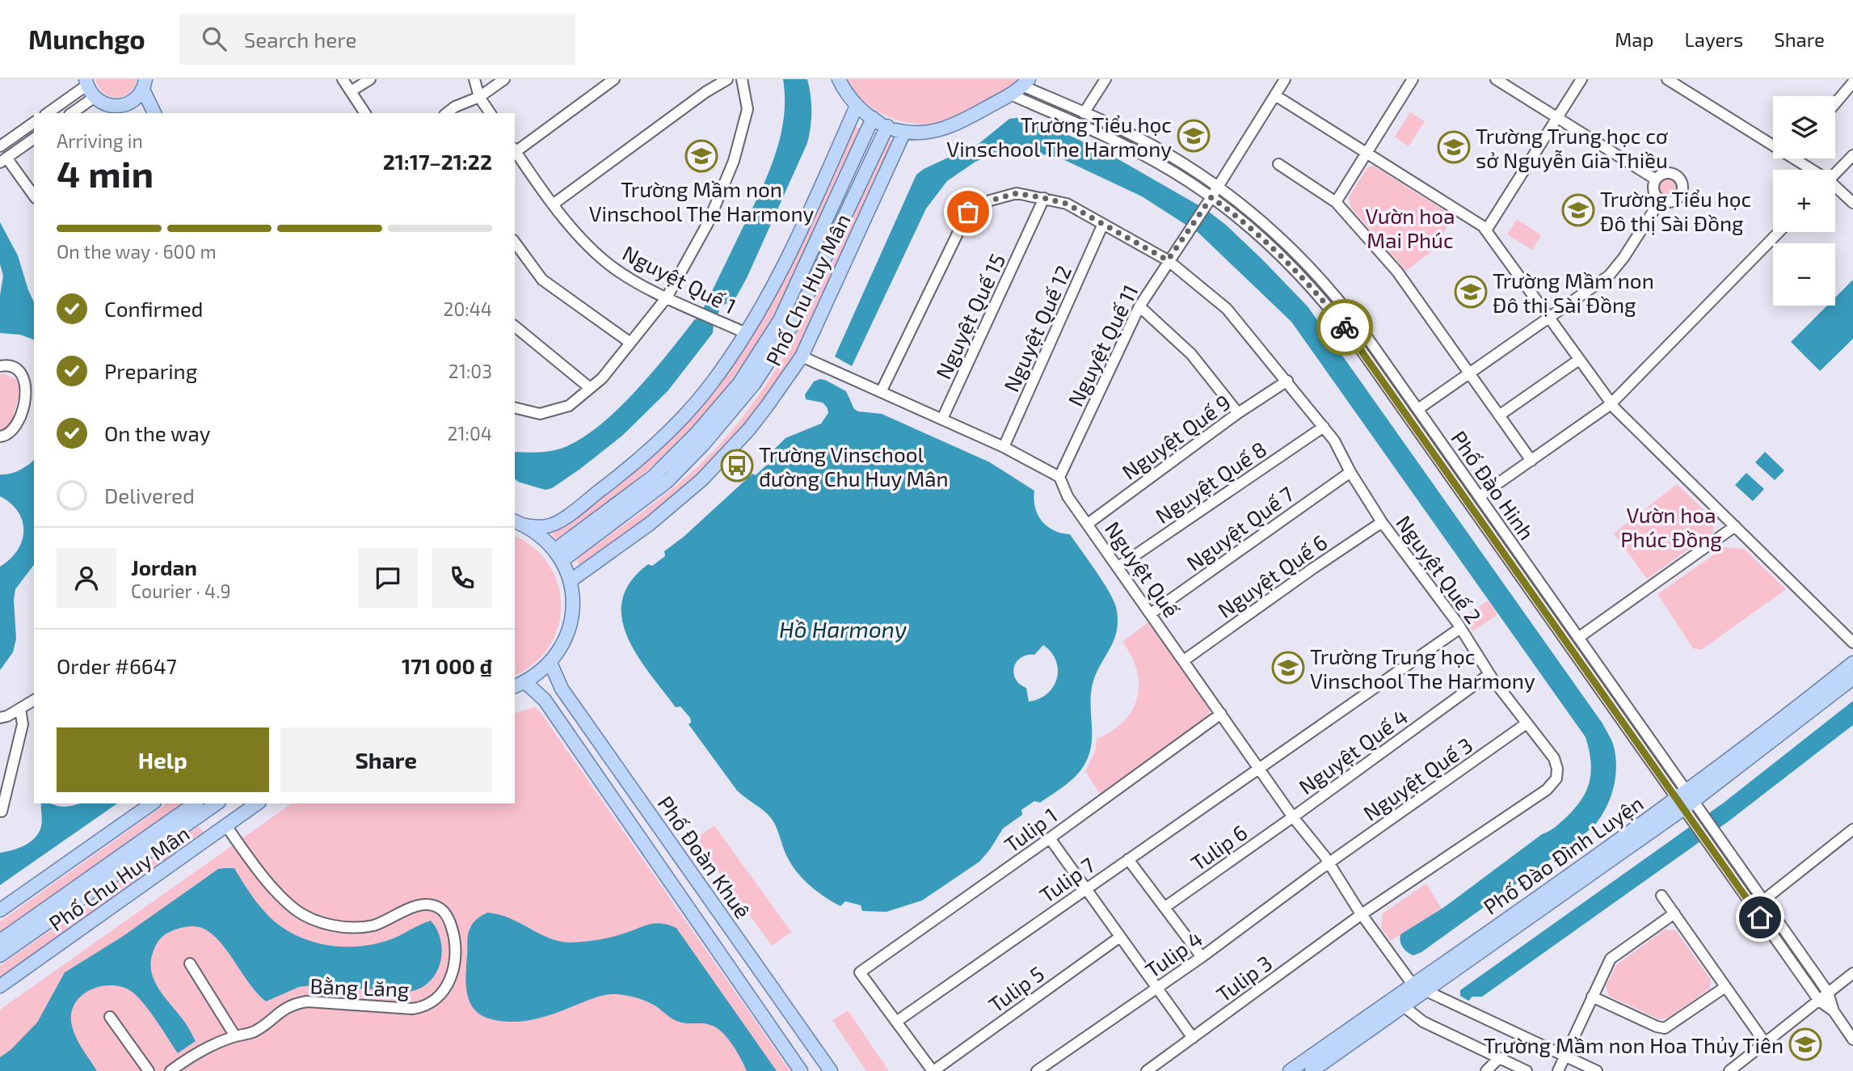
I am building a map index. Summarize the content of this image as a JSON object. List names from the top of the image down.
{
  "streets": {
    "main road": ["Phố Chu Huy Mân", "Phố Đào Đình Luyện", "Phố Đoàn Khuê"],
    "street": [
      "Nguyệt Quế 1",
      "Nguyệt Quế 15",
      "Nguyệt Quế 12",
      "Nguyệt Quế 11",
      "Nguyệt Quế 9",
      "Nguyệt Quế 8",
      "Phố Đào Hinh",
      "Nguyệt Quế 7",
      "Nguyệt Quế",
      "Nguyệt Quế 2",
      "Nguyệt Quế 6",
      "Nguyệt Quế 4",
      "Nguyệt Quế 3",
      "Tulip 1",
      "Tulip 6",
      "Tulip 7",
      "Tulip 4",
      "Tulip 3",
      "Bằng Lăng",
      "Tulip 5"
    ]
  },
  "crossings": [
    ["Nguyệt Quế 1", "Phố Chu Huy Mân"],
    ["Phố Chu Huy Mân", "Bằng Lăng"],
    ["Nguyệt Quế 15", "Nguyệt Quế 2"],
    ["Nguyệt Quế 12", "Nguyệt Quế 2"],
    ["Nguyệt Quế 11", "Phố Đào Hinh"],
    ["Nguyệt Quế 11", "Nguyệt Quế"],
    ["Nguyệt Quế 11", "Nguyệt Quế 2"],
    ["Nguyệt Quế 9", "Nguyệt Quế"],
    ["Nguyệt Quế 9", "Nguyệt Quế 2"],
    ["Nguyệt Quế 8", "Nguyệt Quế"],
    ["Nguyệt Quế 8", "Nguyệt Quế 2"],
    ["Phố Đào Hinh", "Phố Đào Đình Luyện"],
    ["Nguyệt Quế 7", "Nguyệt Quế"],
    ["Nguyệt Quế 7", "Nguyệt Quế 2"],
    ["Nguyệt Quế", "Nguyệt Quế 2"],
    ["Nguyệt Quế", "Nguyệt Quế 6"],
    ["Nguyệt Quế", "Nguyệt Quế 4"],
    ["Nguyệt Quế", "Nguyệt Quế 3"],
    ["Nguyệt Quế", "Tulip 1"],
    ["Nguyệt Quế", "Tulip 6"],
    ["Nguyệt Quế", "Phố Đào Đình Luyện"],
    ["Nguyệt Quế", "Tulip 7"],
    ["Nguyệt Quế", "Tulip 4"],
    ["Nguyệt Quế", "Tulip 3"],
    ["Nguyệt Quế 2", "Nguyệt Quế 6"],
    ["Nguyệt Quế 2", "Nguyệt Quế 4"],
    ["Nguyệt Quế 2", "Nguyệt Quế 3"],
    ["Nguyệt Quế 2", "Tulip 7"],
    ["Nguyệt Quế 2", "Tulip 3"],
    ["Nguyệt Quế 4", "Tulip 6"],
    ["Nguyệt Quế 3", "Tulip 4"],
    ["Tulip 1", "Tulip 7"]
  ],
  "water": ["Hồ Harmony"],
  "parks": ["Vườn hoa Mai Phúc", "Vườn hoa Phúc Đồng"],
  "places": {
    "school or university": [
      "Trường Tiểu học Vinschool The Harmony",
      "Trường Trung học cơ sở Nguyễn Gia Thiều",
      "Trường Mầm non Vinschool The Harmony",
      "Trường Tiểu học Đô thị Sài Đồng",
      "Trường Mầm non Đô thị Sài Đồng",
      "Trường Trung học Vinschool The Harmony",
      "Trường Mầm non Hoa Thủy Tiên"
    ],
    "bus stop": ["Trường Vinschool đường Chu Huy Mân"]
  },
  "page": {
    "header": "Munchgo",
    "search": "Search here",
    "nav": ["Map", "Layers", "Share"],
    "map_buttons": ["+", "−"],
    "heading": ["4 min", "Arriving in", "21:17–21:22"],
    "panel": [
      "Jordan",
      "Courier · 4.9",
      "Order #6647",
      "171 000 ₫"
    ],
    "bar": "On the way · 600 m",
    "list": [
      ["Confirmed", "20:44"],
      ["Preparing", "21:03"],
      ["On the way", "21:04"],
      "Delivered"
    ],
    "buttons": ["Help", "Share"]
  }
}
